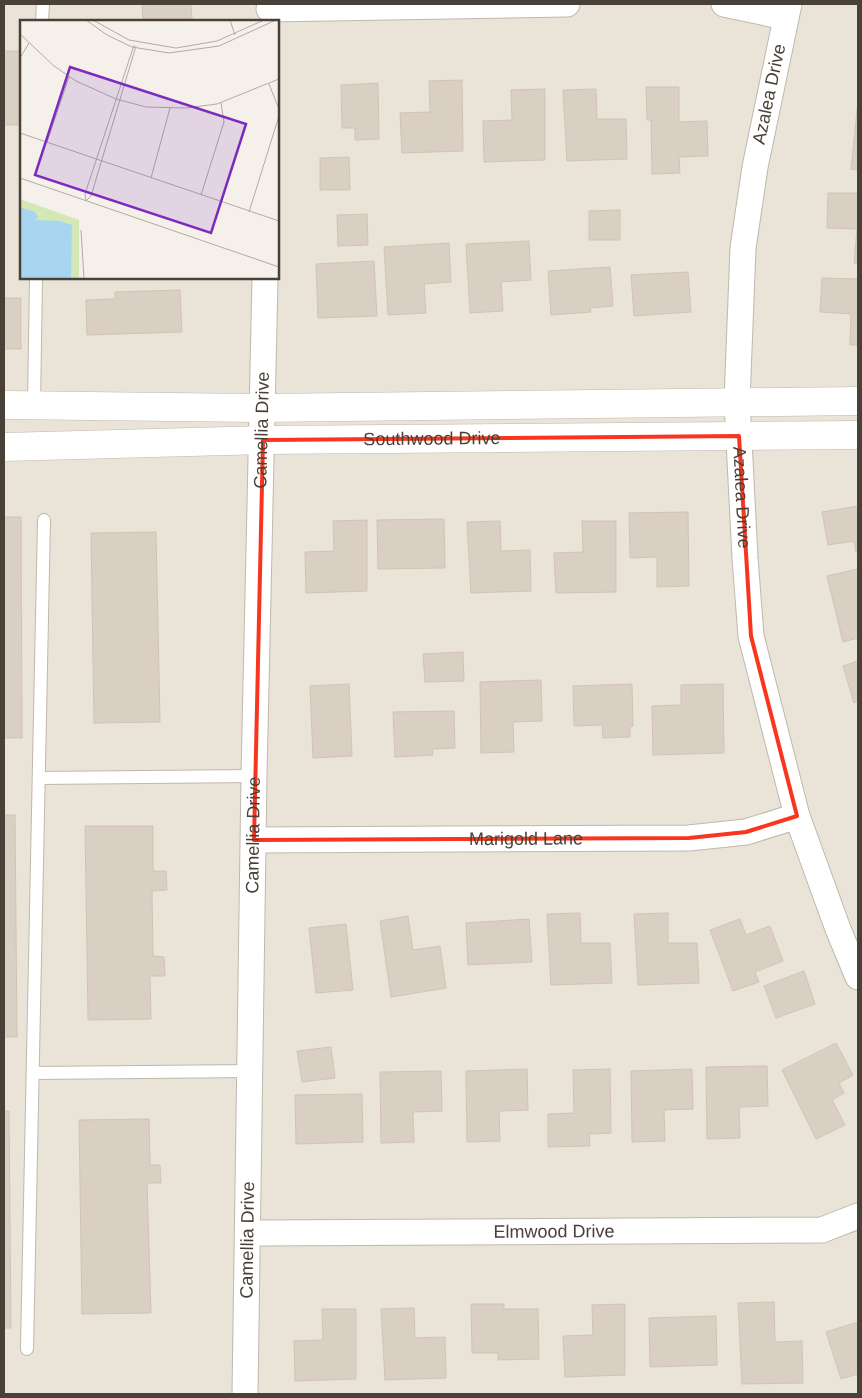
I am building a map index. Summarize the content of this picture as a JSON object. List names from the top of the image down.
{
  "streets": {
    "street": [
      "Azalea Drive",
      "Camellia Drive",
      "Southwood Drive",
      "Marigold Lane",
      "Elmwood Drive"
    ]
  },
  "crossings": [
    ["Azalea Drive", "Southwood Drive"],
    ["Azalea Drive", "Marigold Lane"],
    ["Camellia Drive", "Southwood Drive"],
    ["Camellia Drive", "Marigold Lane"],
    ["Camellia Drive", "Elmwood Drive"]
  ]
}
